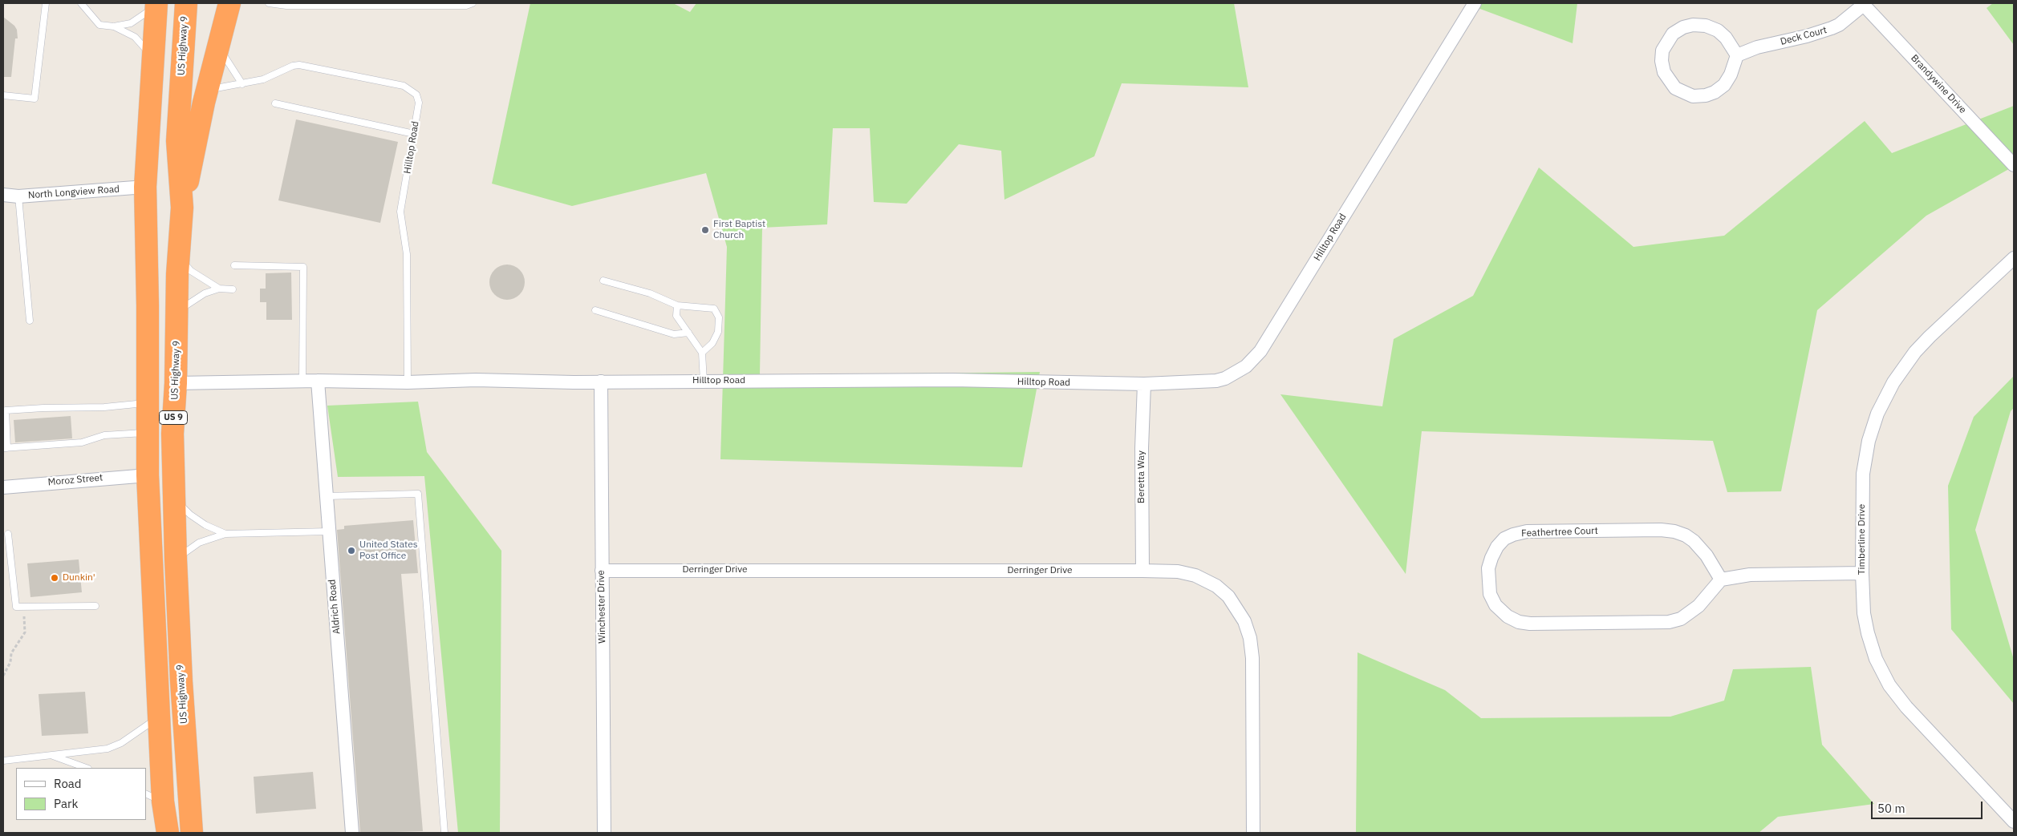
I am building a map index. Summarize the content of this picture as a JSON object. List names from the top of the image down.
{
  "streets": {
    "highway": ["US Highway 9", "US 9"],
    "street": [
      "Deck Court",
      "Brandywine Drive",
      "Hilltop Road",
      "North Longview Road",
      "Beretta Way",
      "Moroz Street",
      "Feathertree Court",
      "Timberline Drive",
      "Derringer Drive",
      "Aldrich Road",
      "Winchester Drive"
    ]
  },
  "crossings": [
    ["Deck Court", "Brandywine Drive"],
    ["US Highway 9", "Hilltop Road"],
    ["Hilltop Road", "Beretta Way"],
    ["Hilltop Road", "Aldrich Road"],
    ["Hilltop Road", "Winchester Drive"],
    ["North Longview Road", "US 9"],
    ["US 9", "Moroz Street"],
    ["Beretta Way", "Derringer Drive"],
    ["Derringer Drive", "Winchester Drive"]
  ],
  "places": ["First Baptist Church", "United States Post Office", "Dunkin'"],
  "legend": ["Road", "Park"],
  "scale_bar": "50 m"
}
